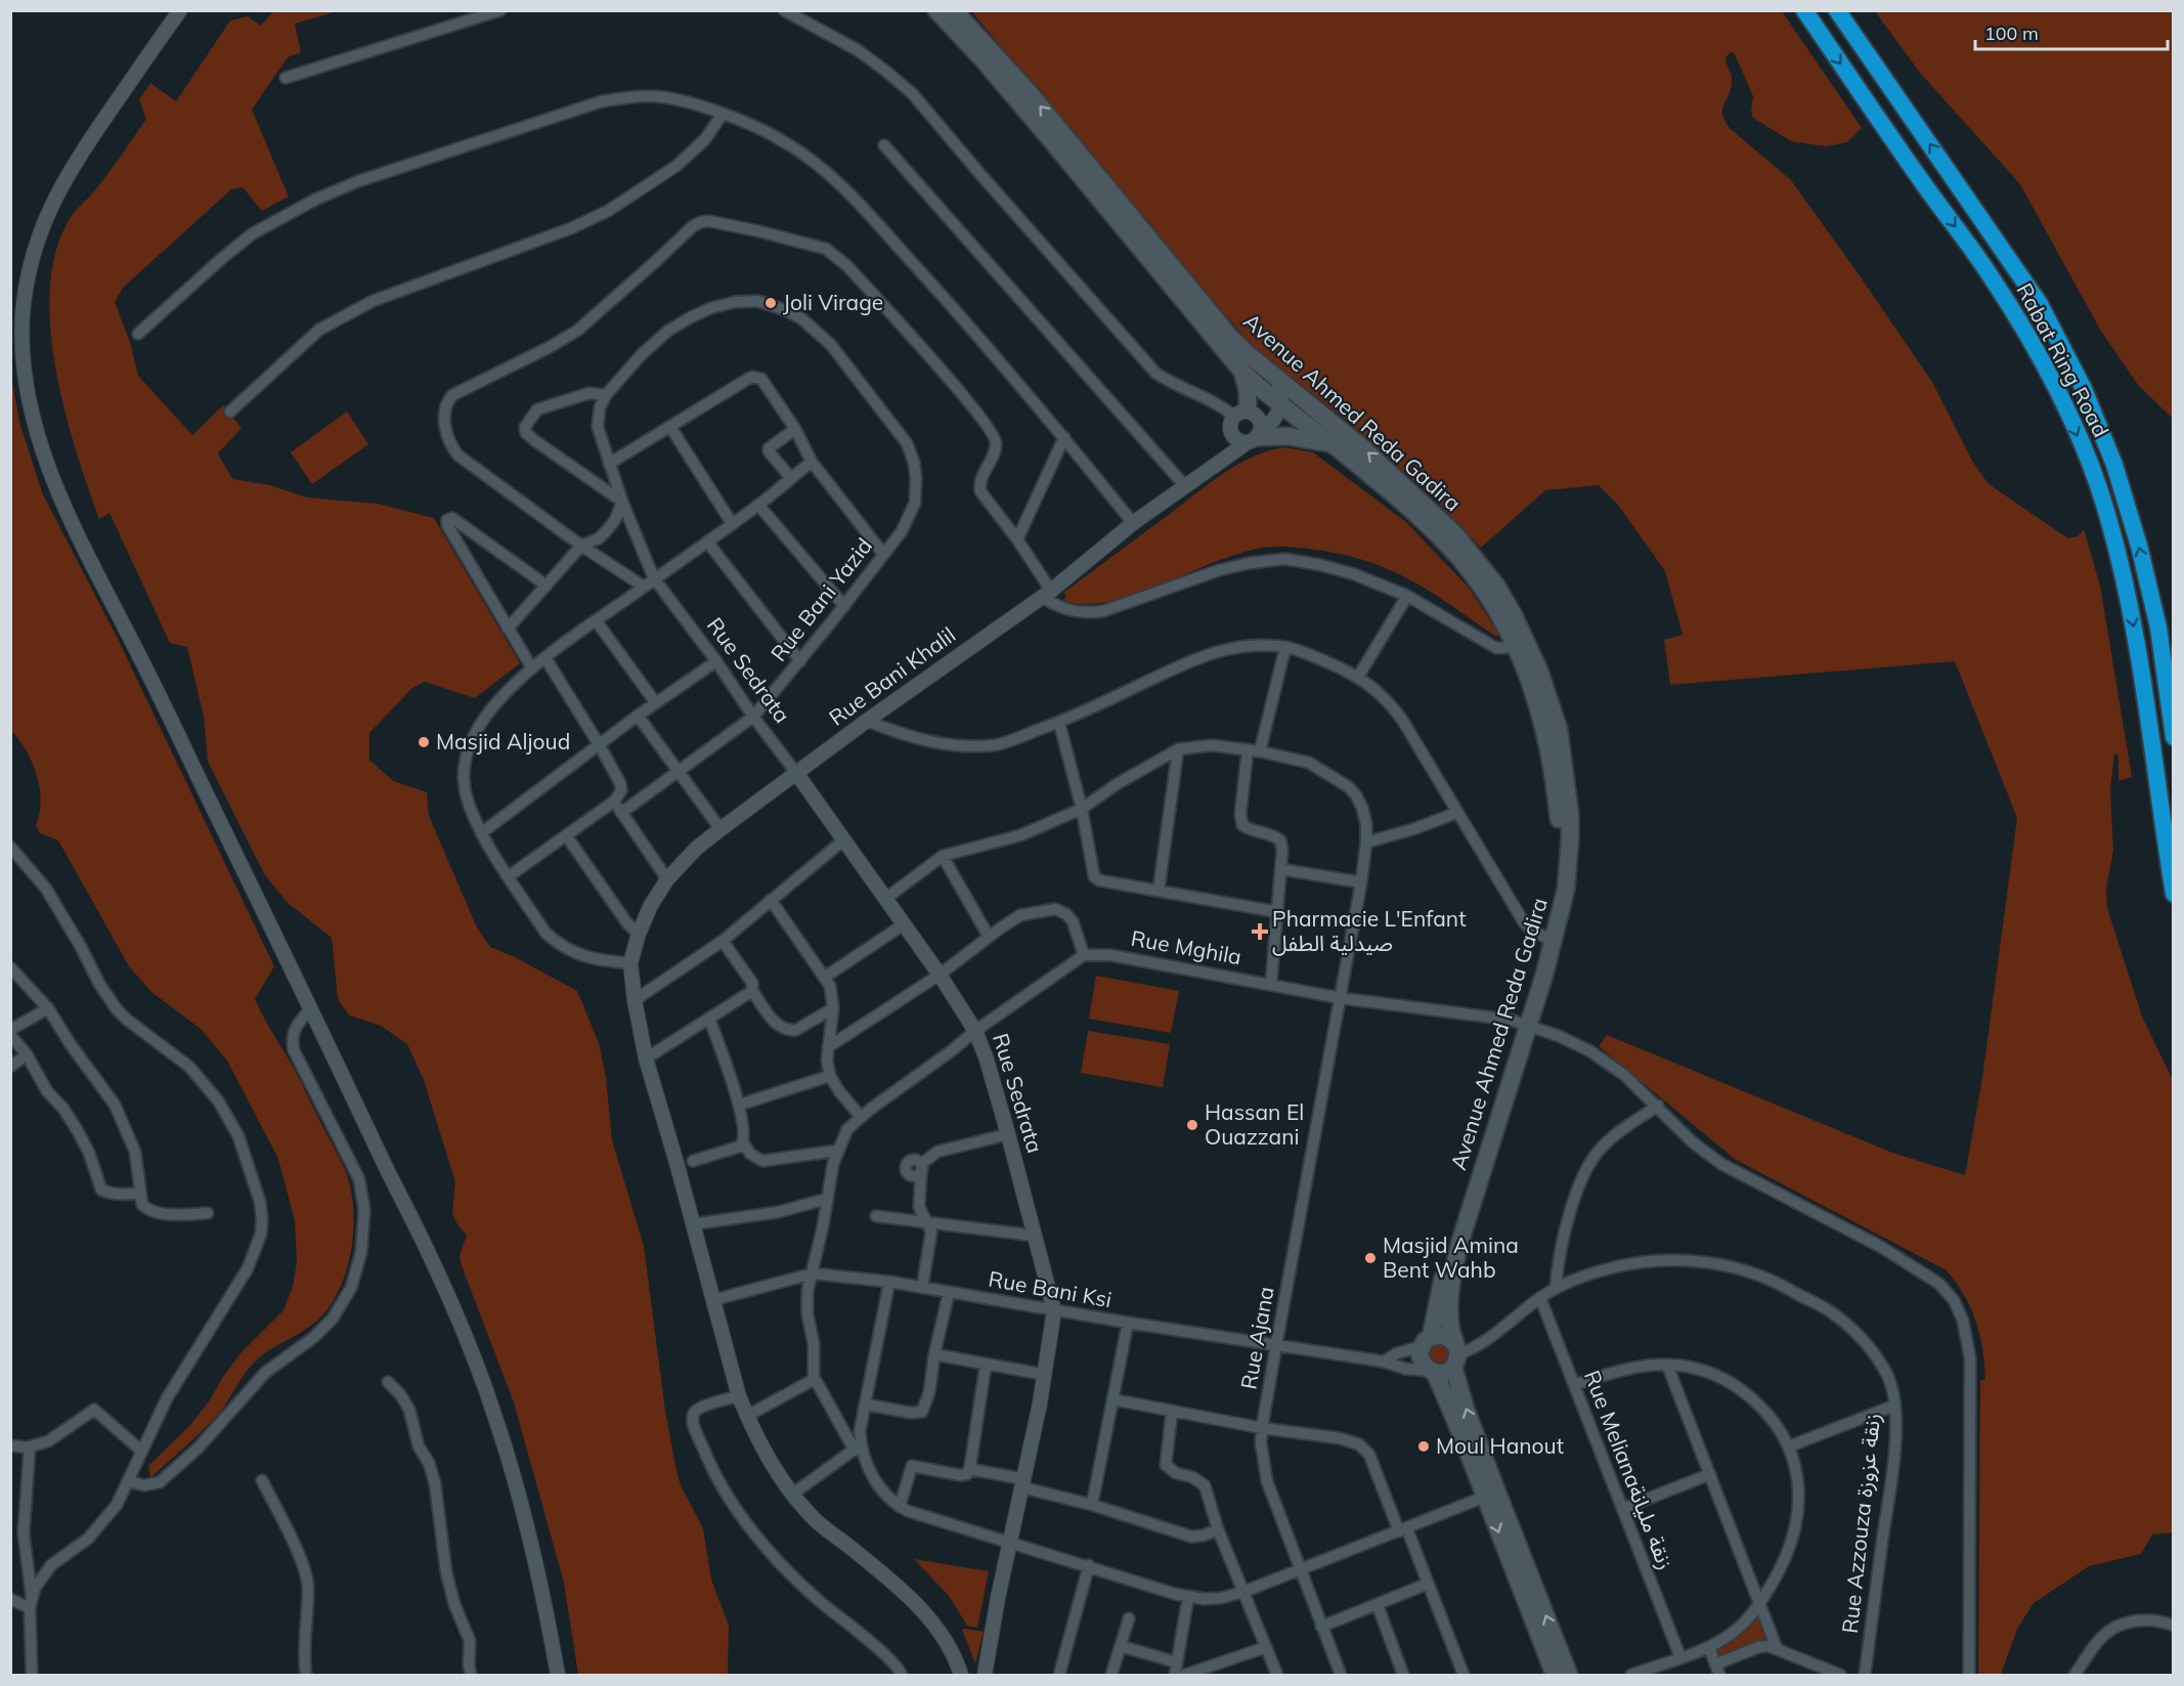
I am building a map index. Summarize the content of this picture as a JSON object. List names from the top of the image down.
{
  "streets": {
    "highway": ["Rabat Ring Road"],
    "main road": ["Avenue Ahmed Reda Gadira"],
    "street": [
      "Rue Bani Yazid",
      "Rue Sedrata",
      "Rue Bani Khalil",
      "Rue Mghila",
      "Rue Bani Ksi",
      "Rue Ajana",
      "Rue Melianaزنقة مليانة",
      "Rue Azzouza زنقة عزوزة"
    ]
  },
  "crossings": [
    ["Avenue Ahmed Reda Gadira", "Rue Bani Khalil"],
    ["Avenue Ahmed Reda Gadira", "Rue Mghila"],
    ["Avenue Ahmed Reda Gadira", "Rue Bani Ksi"],
    ["Avenue Ahmed Reda Gadira", "Rue Azzouza زنقة عزوزة"],
    ["Rue Bani Yazid", "Rue Sedrata"],
    ["Rue Sedrata", "Rue Bani Khalil"],
    ["Rue Sedrata", "Rue Bani Ksi"],
    ["Rue Mghila", "Rue Ajana"],
    ["Rue Bani Ksi", "Rue Ajana"],
    ["Rue Bani Ksi", "Rue Azzouza زنقة عزوزة"],
    ["Rue Melianaزنقة مليانة", "Rue Azzouza زنقة عزوزة"]
  ],
  "places": {
    "other": [
      "Joli Virage",
      "Masjid Aljoud",
      "Hassan El Ouazzani",
      "Masjid Amina Bent Wahb",
      "Moul Hanout"
    ],
    "health": ["Pharmacie L'Enfant صيدلية الطفل"]
  },
  "scale_bar": "100 m"
}
